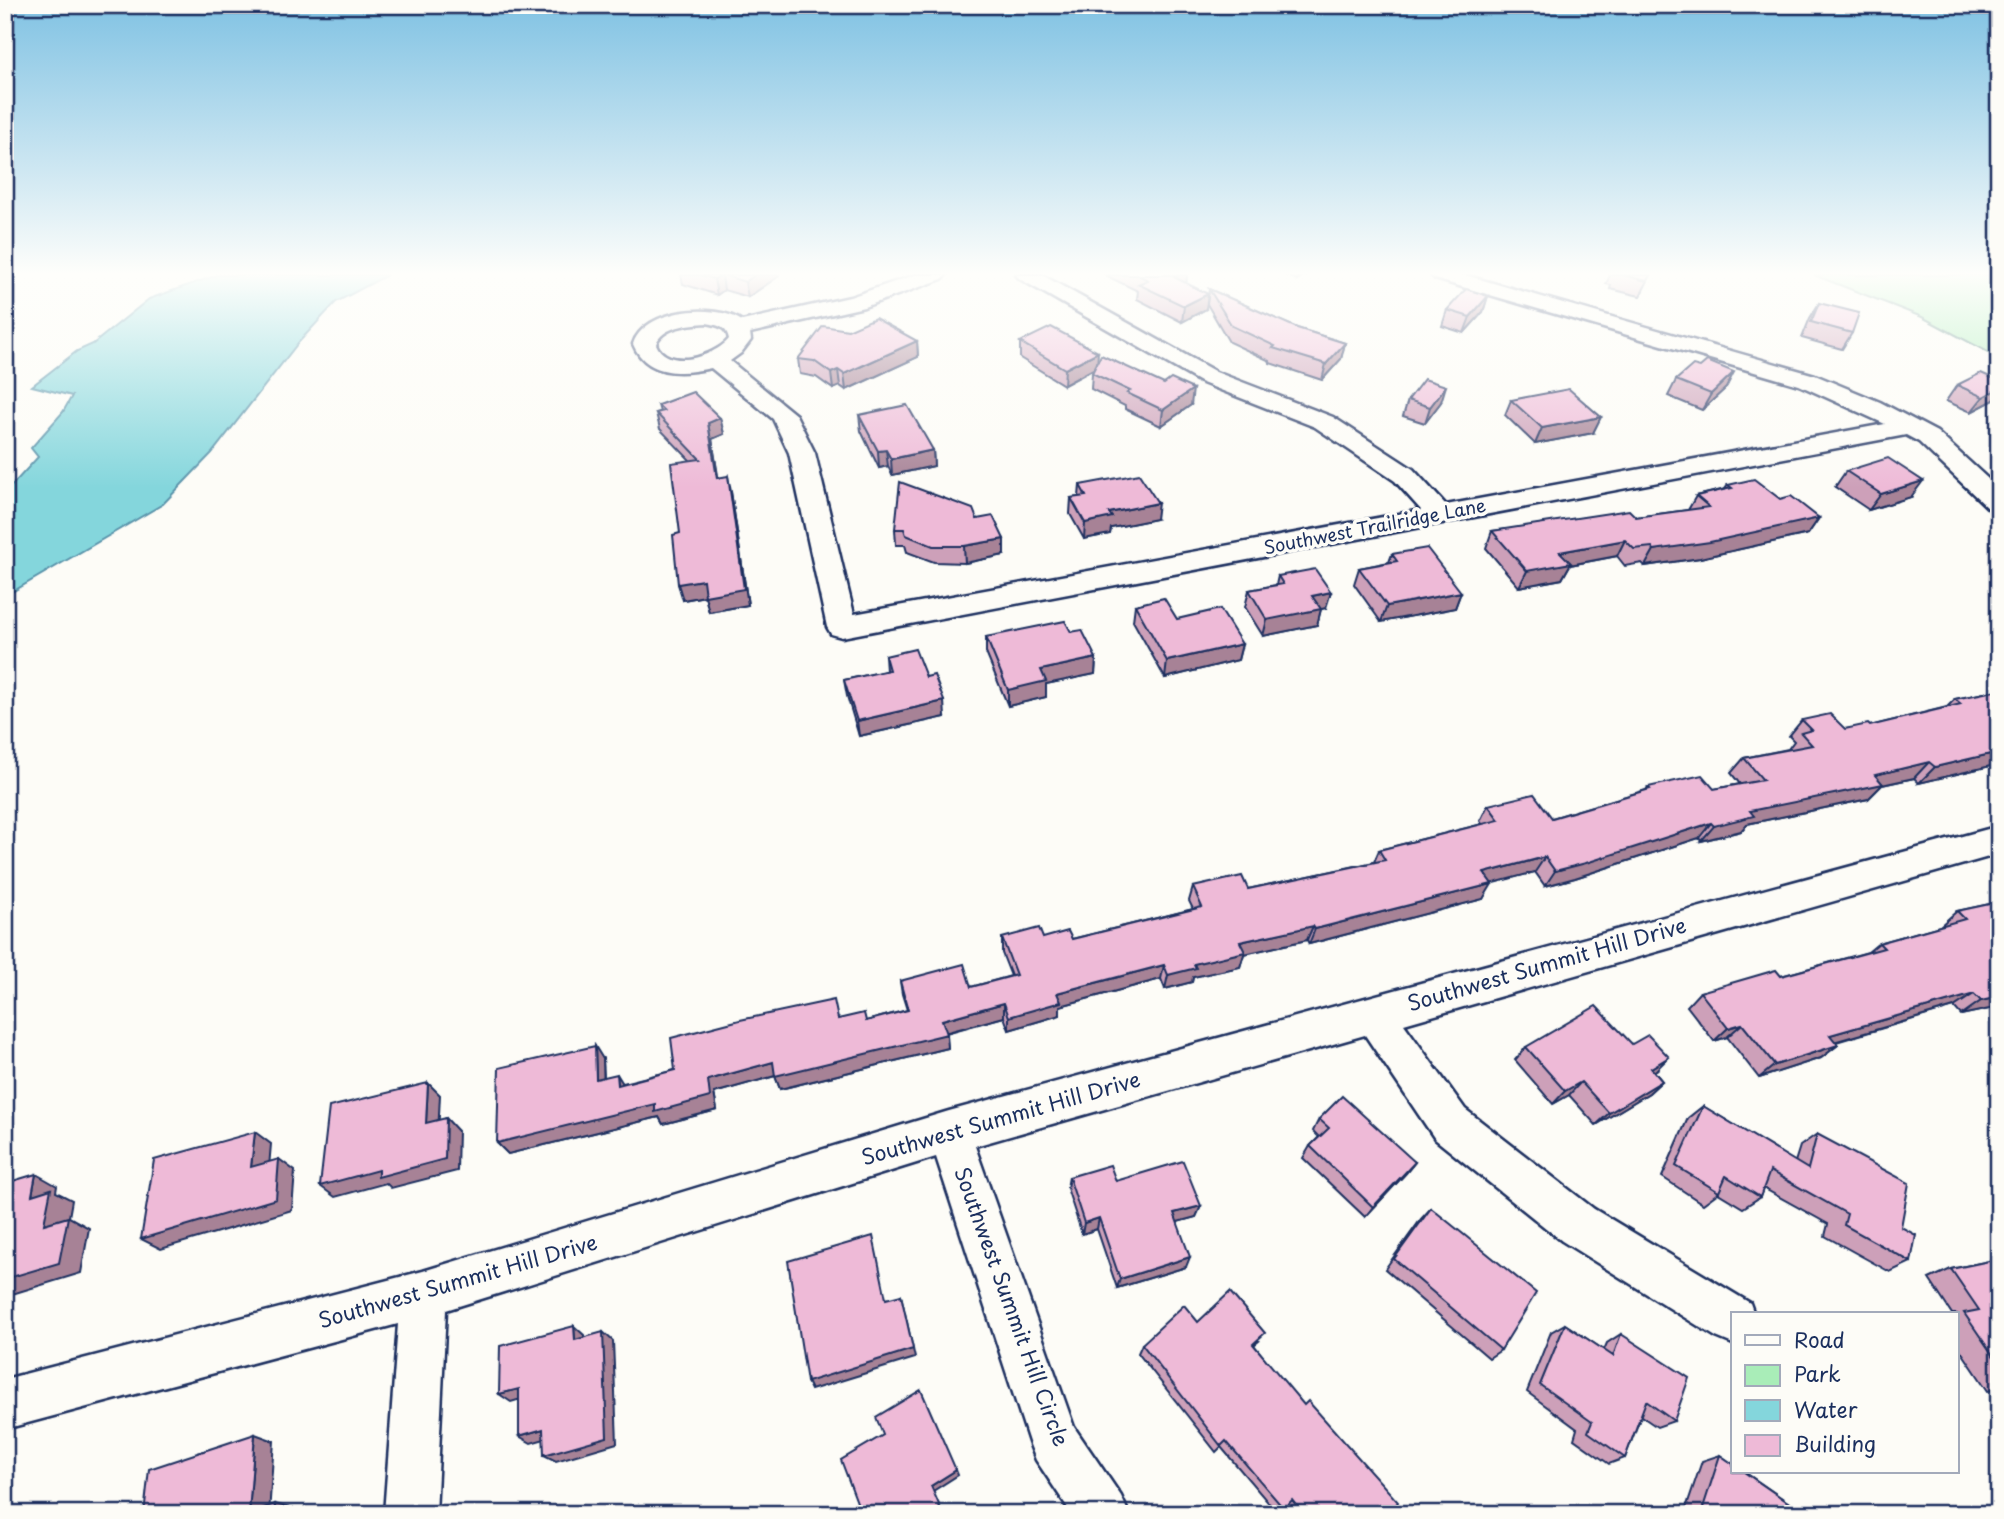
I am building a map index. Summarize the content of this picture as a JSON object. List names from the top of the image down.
{
  "streets": {
    "street": ["Southwest Trailridge Lane", "Southwest Summit Hill Drive", "Southwest Summit Hill Circle"]
  },
  "crossings": [
    ["Southwest Summit Hill Drive", "Southwest Summit Hill Circle"]
  ],
  "legend": [
    "Road",
    "Park",
    "Water",
    "Building"
  ]
}
